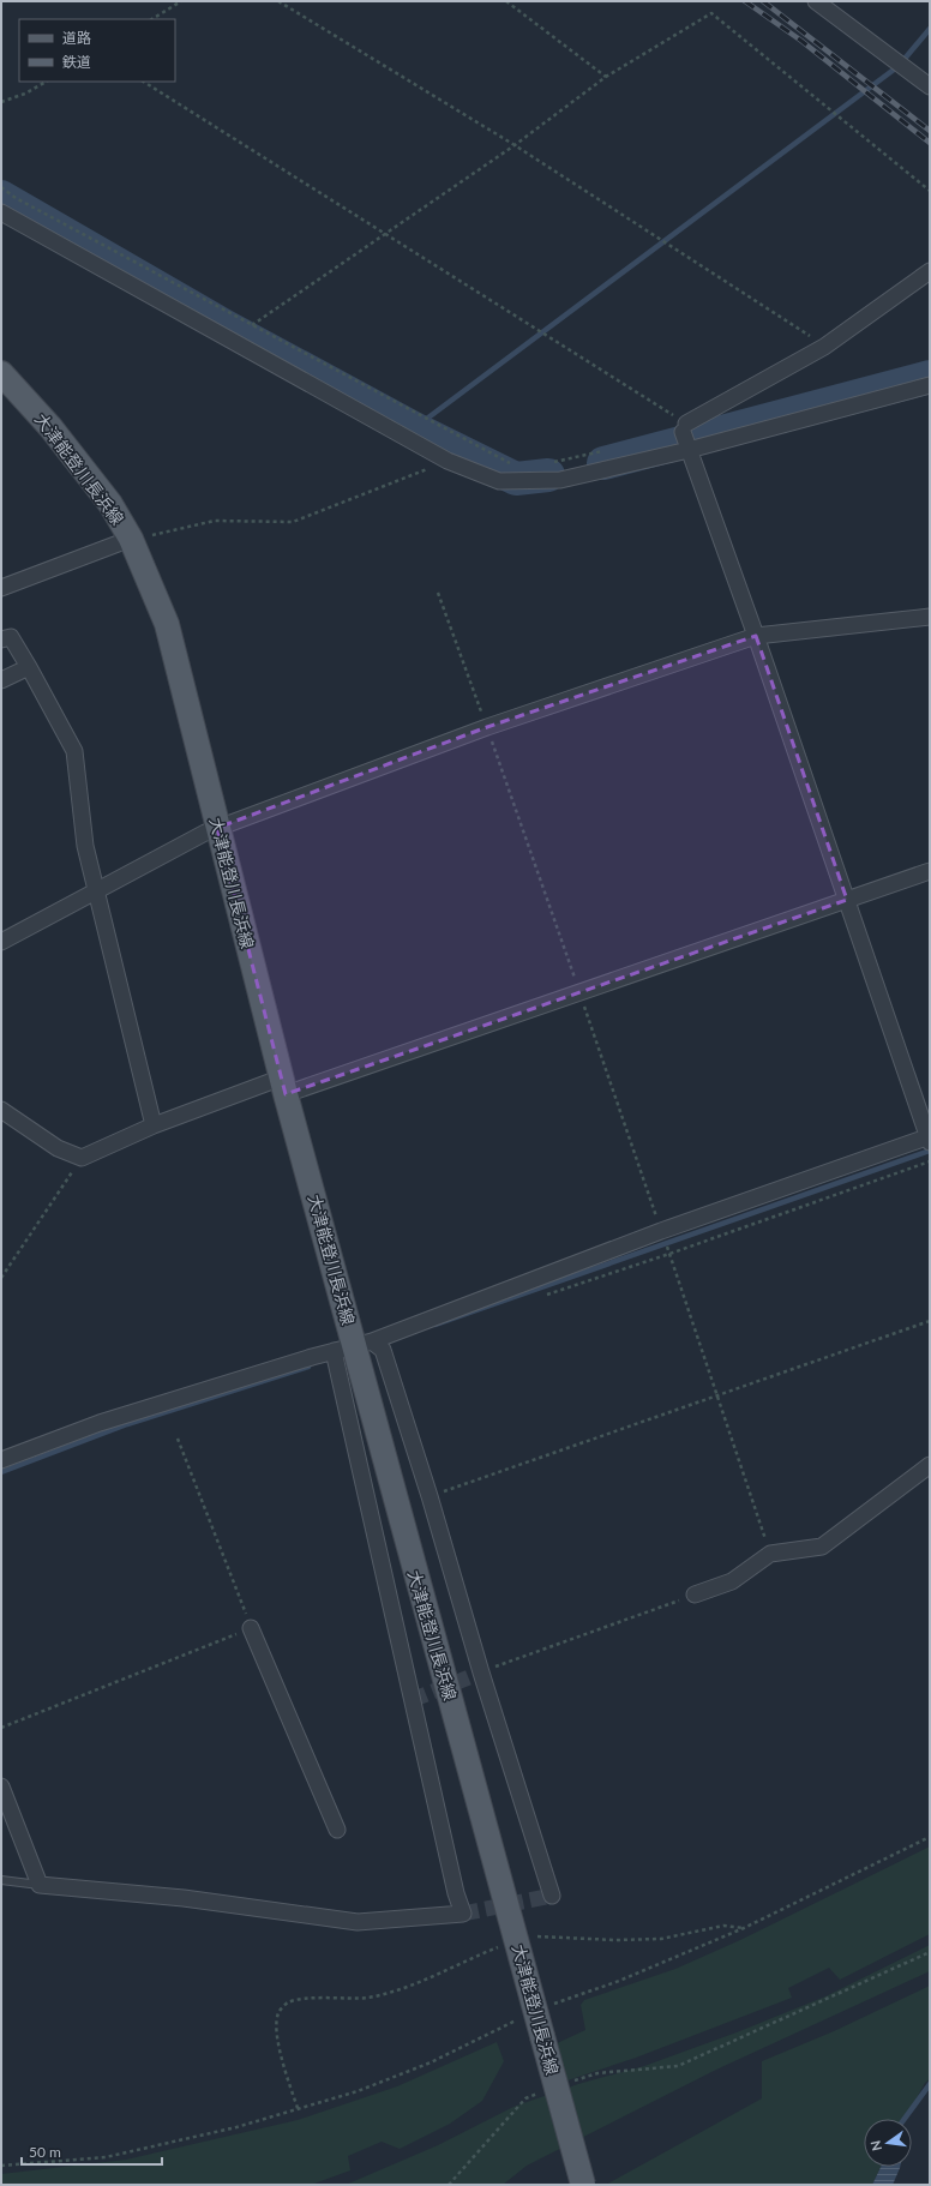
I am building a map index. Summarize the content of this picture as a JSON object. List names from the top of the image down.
{
  "streets": {
    "main road": ["大津能登川長浜線"]
  },
  "legend": ["道路", "鉄道"],
  "scale_bar": "50 m",
  "north": "left"
}
